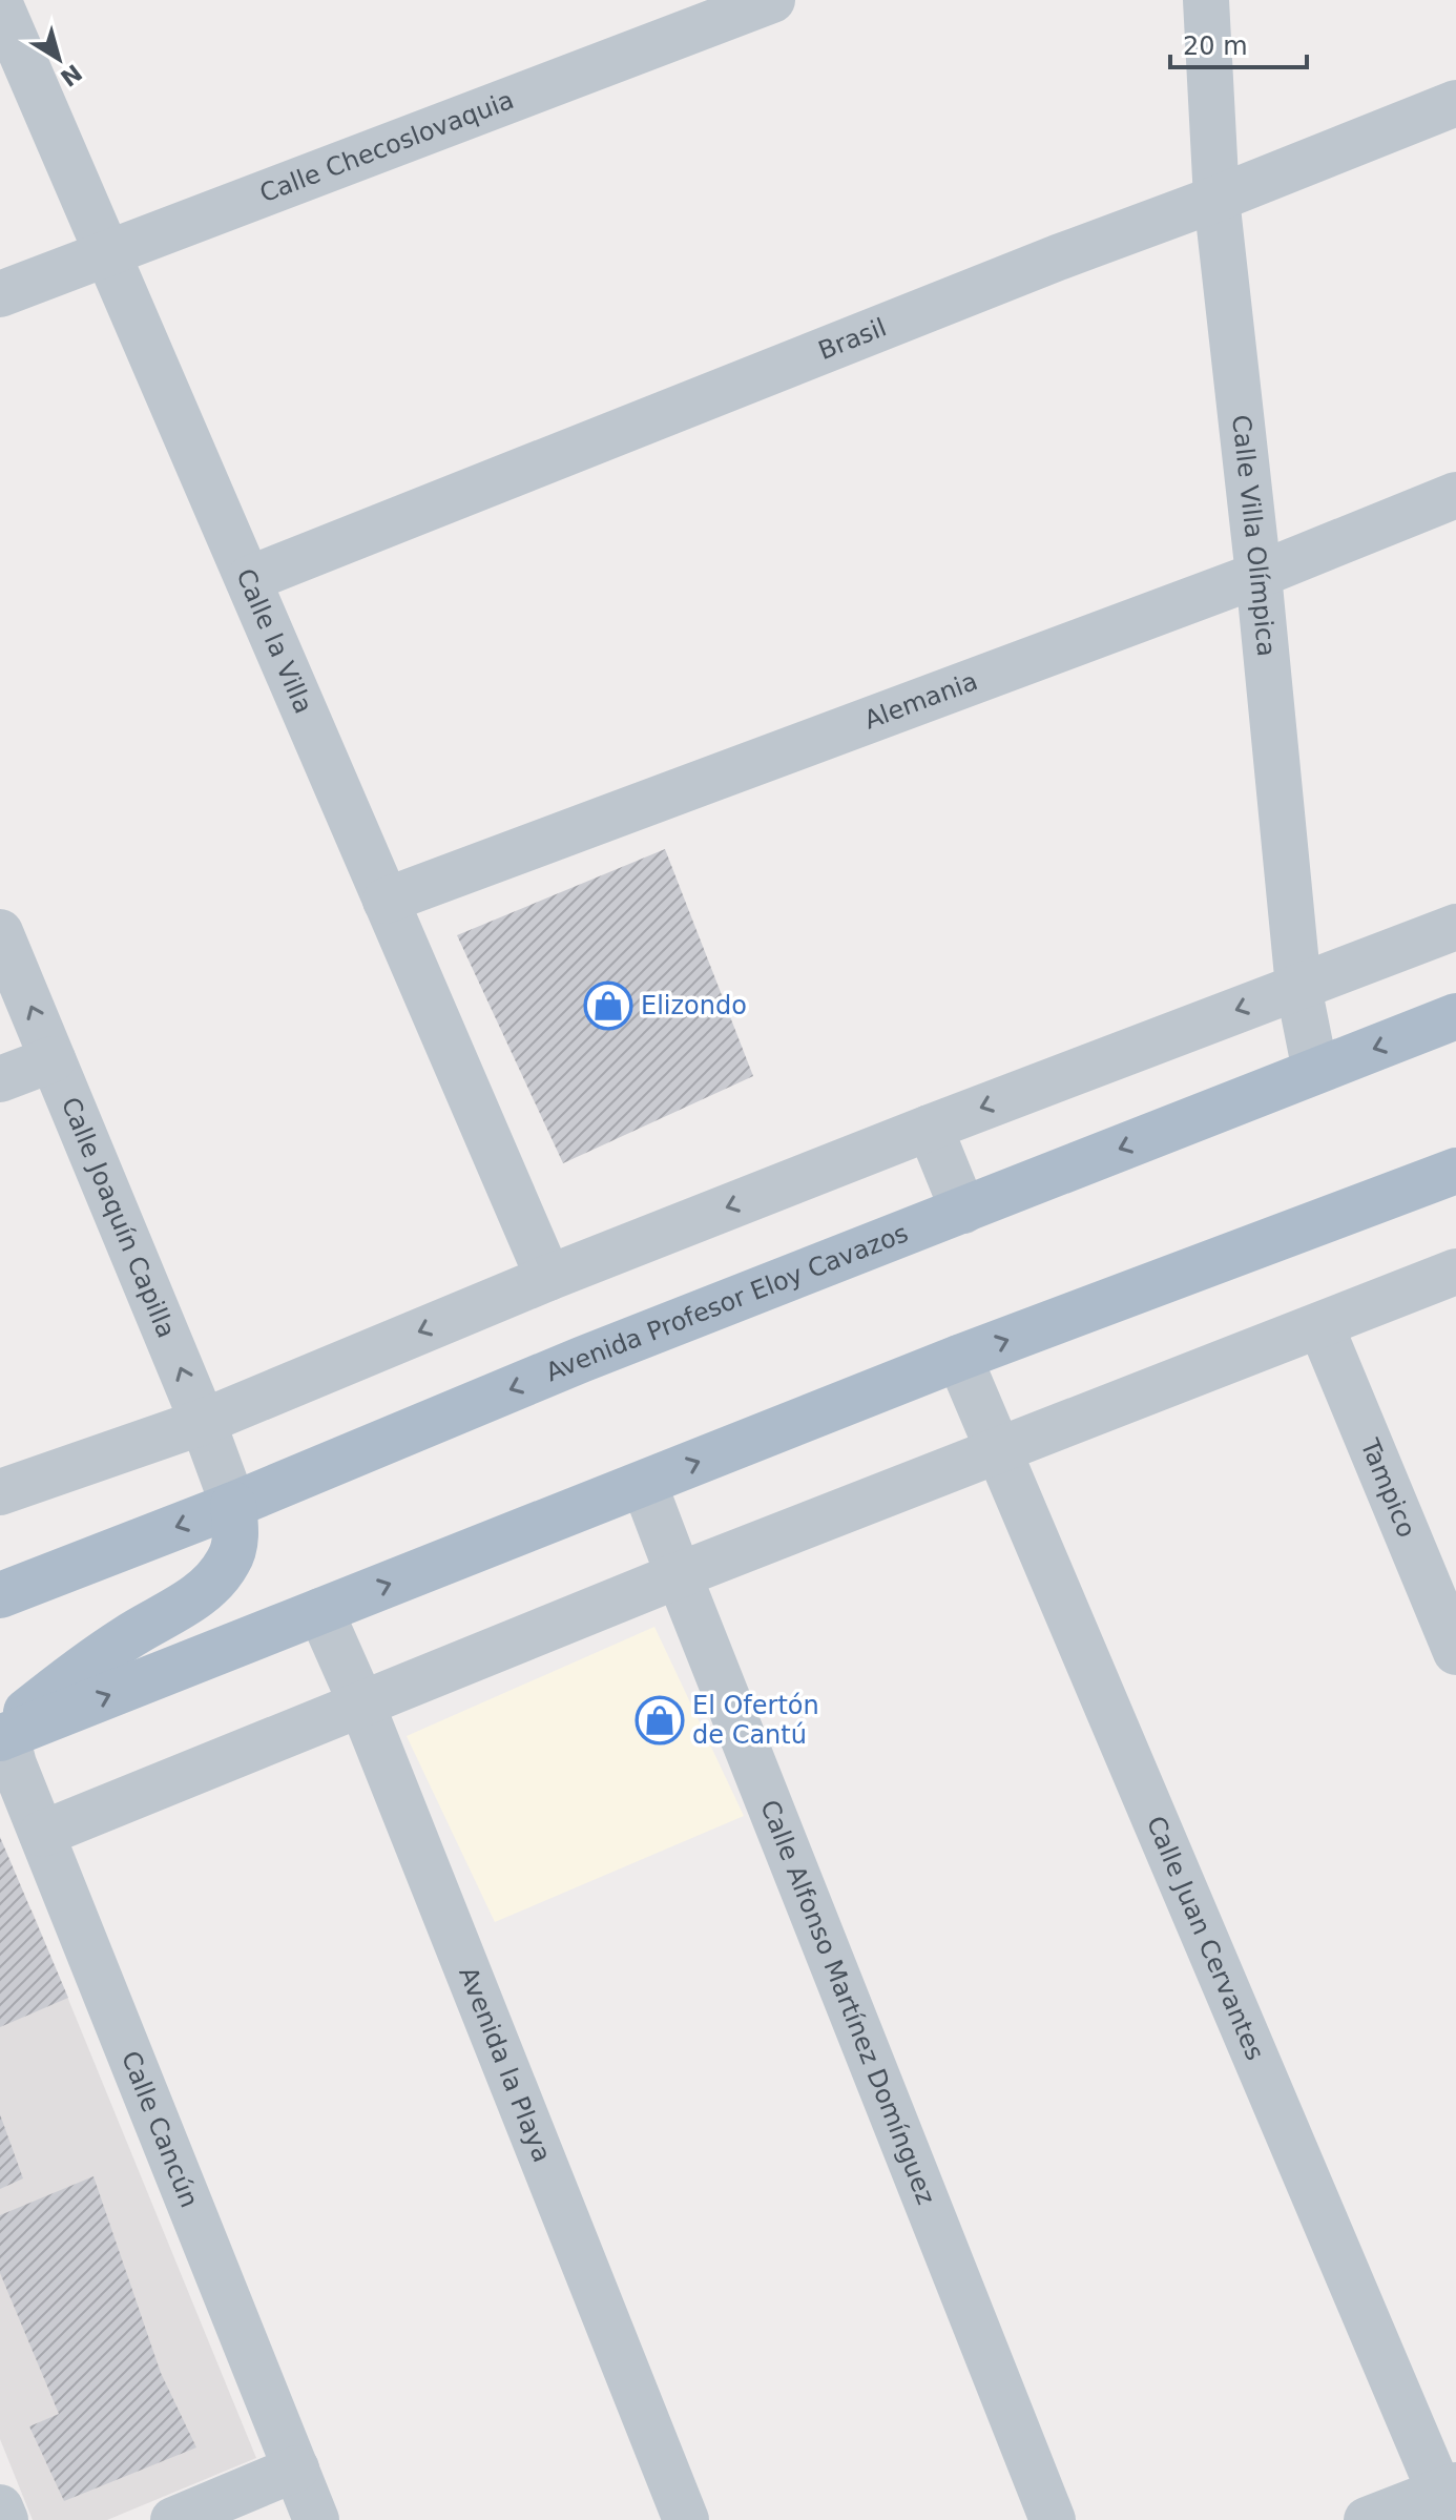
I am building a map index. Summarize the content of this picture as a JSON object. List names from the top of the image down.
{
  "streets": {
    "main road": ["Avenida Profesor Eloy Cavazos"],
    "street": [
      "Calle Checoslovaquia",
      "Brasil",
      "Calle Villa Olímpica",
      "Calle la Villa",
      "Alemania",
      "Calle Joaquín Capilla",
      "Tampico",
      "Calle Juan Cervantes",
      "Calle Alfonso Martínez Domínguez",
      "Avenida la Playa",
      "Calle Cancún"
    ]
  },
  "crossings": [
    ["Calle Checoslovaquia", "Calle la Villa"],
    ["Brasil", "Calle Villa Olímpica"],
    ["Brasil", "Calle la Villa"],
    ["Calle Villa Olímpica", "Alemania"],
    ["Calle Villa Olímpica", "Avenida Profesor Eloy Cavazos"],
    ["Calle la Villa", "Alemania"],
    ["Calle Joaquín Capilla", "Avenida Profesor Eloy Cavazos"]
  ],
  "one_way": ["Calle Joaquín Capilla"],
  "places": {
    "shop": ["Elizondo", "El Ofertón de Cantú"]
  },
  "scale_bar": "20 m",
  "north": "bottom right"
}
